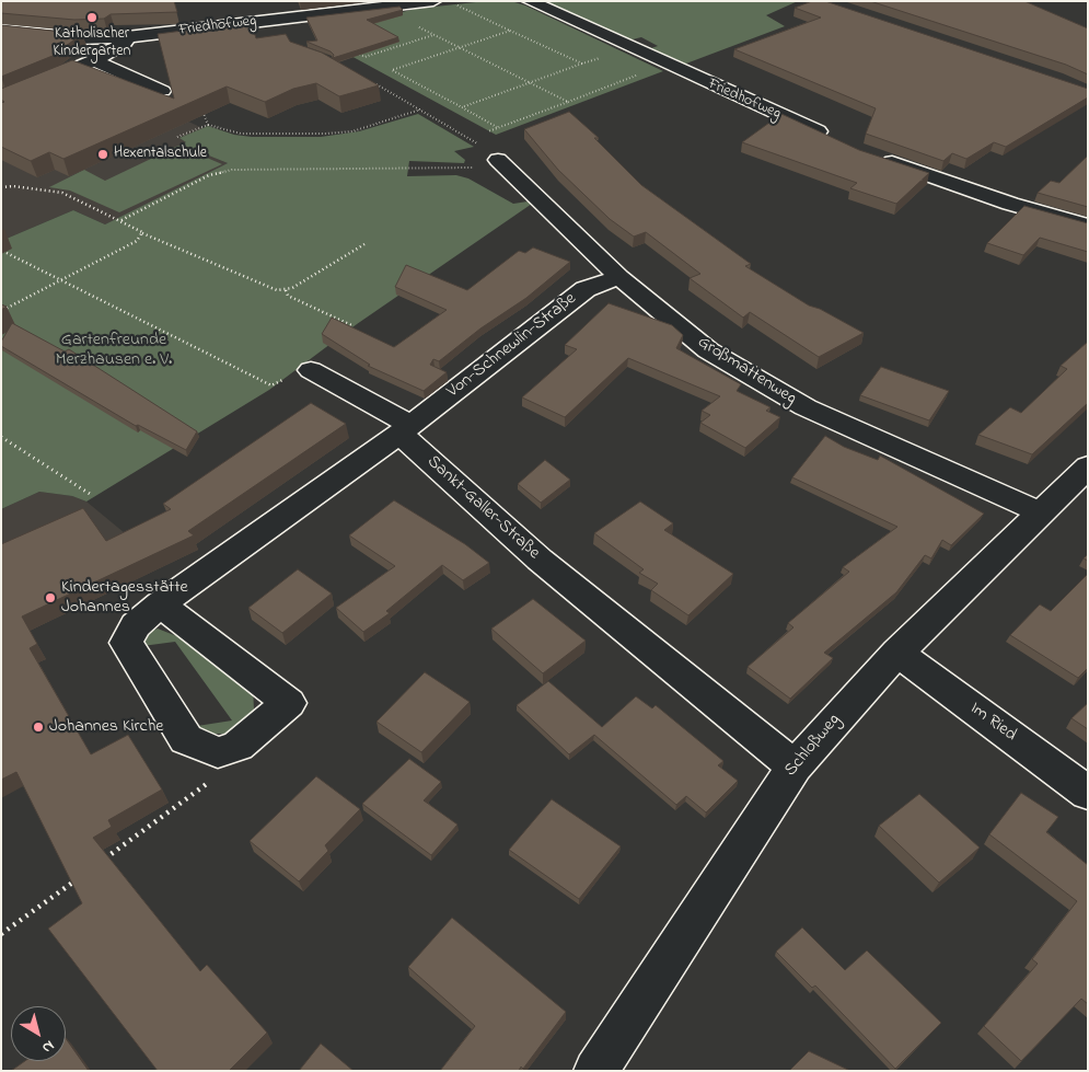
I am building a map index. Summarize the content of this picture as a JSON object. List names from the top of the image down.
{
  "streets": {
    "street": [
      "Friedhofweg",
      "Von-Schnewlin-Straße",
      "Großmattenweg",
      "Sankt-Galler-Straße",
      "Im Ried",
      "Schloßweg"
    ]
  },
  "crossings": [
    ["Von-Schnewlin-Straße", "Großmattenweg"],
    ["Von-Schnewlin-Straße", "Sankt-Galler-Straße"],
    ["Großmattenweg", "Schloßweg"],
    ["Sankt-Galler-Straße", "Schloßweg"],
    ["Im Ried", "Schloßweg"]
  ],
  "parks": ["Gartenfreunde Merzhausen e. V."],
  "places": [
    "Katholischer Kindergarten",
    "Hexentalschule",
    "Kindertagesstätte Johannes",
    "Johannes Kirche"
  ],
  "north": "bottom right"
}
